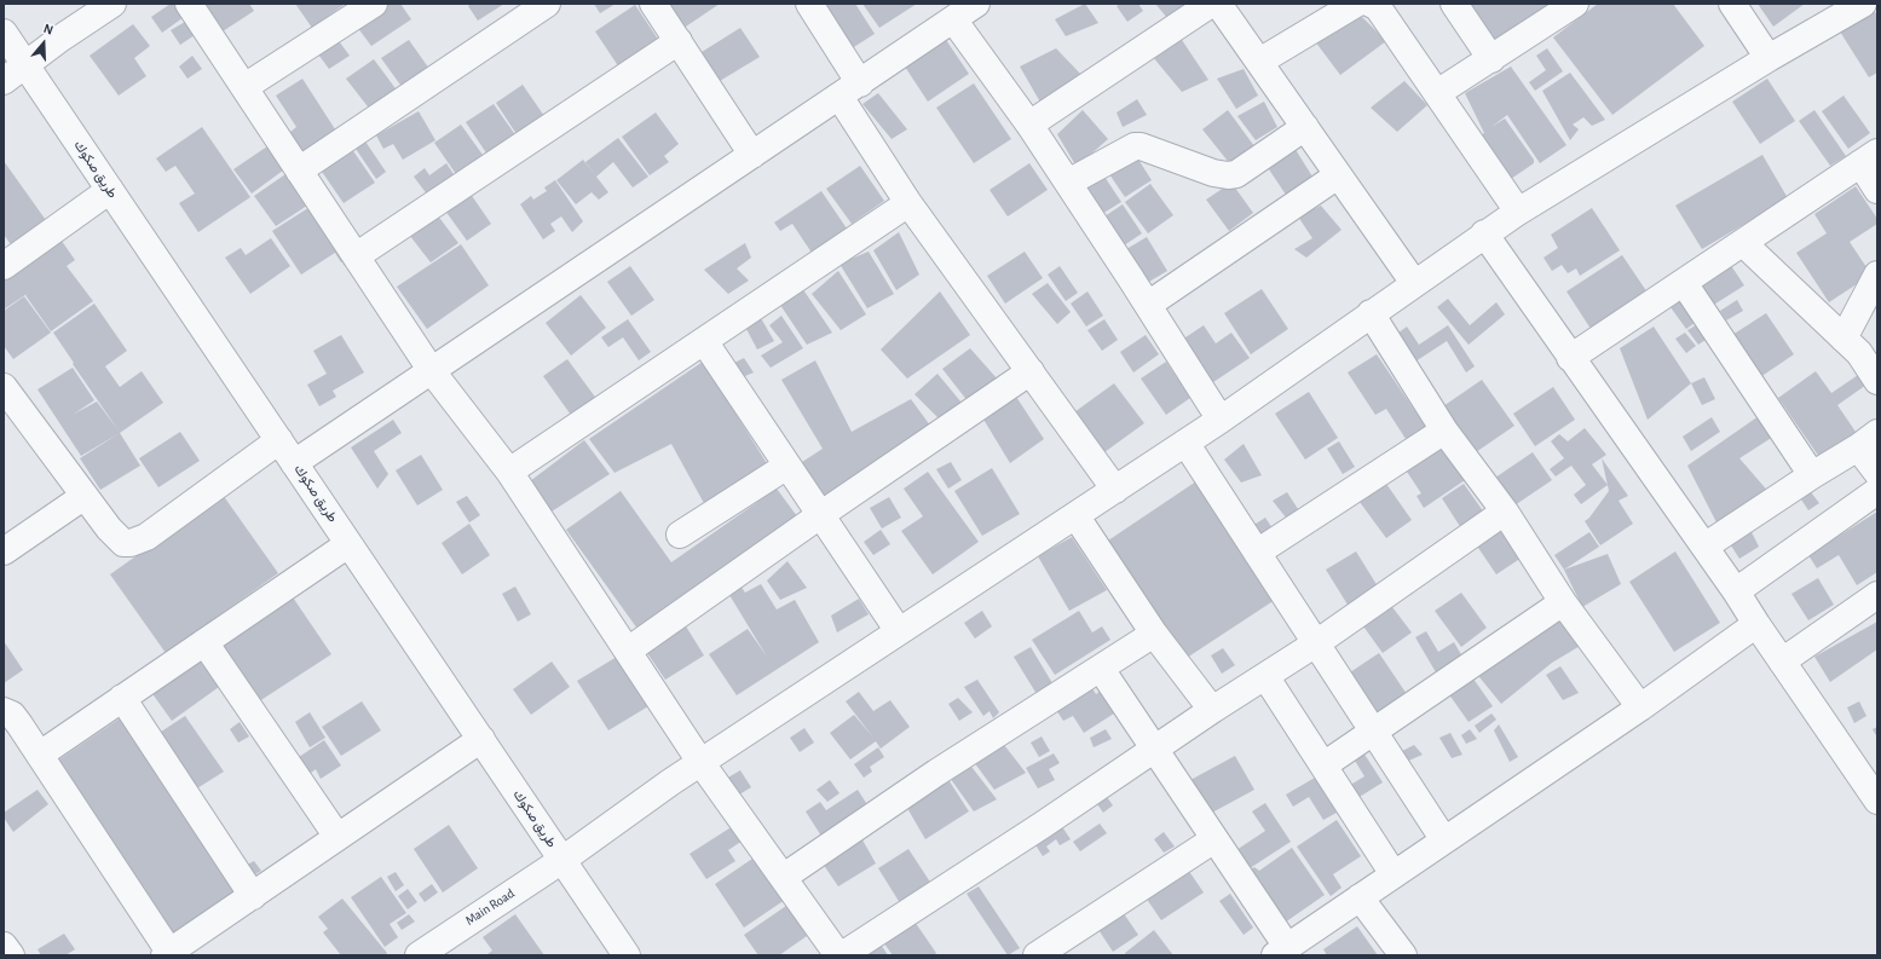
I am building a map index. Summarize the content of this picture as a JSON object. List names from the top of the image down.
{
  "streets": {
    "street": ["طريق صكوك", "Main Road"]
  },
  "crossings": [
    ["طريق صكوك", "Main Road"]
  ],
  "north": "top"
}
